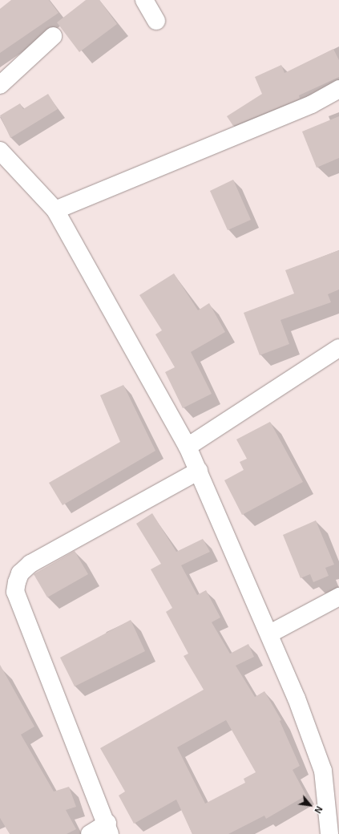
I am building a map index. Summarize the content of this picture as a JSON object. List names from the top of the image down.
{
  "north": "bottom right"
}
